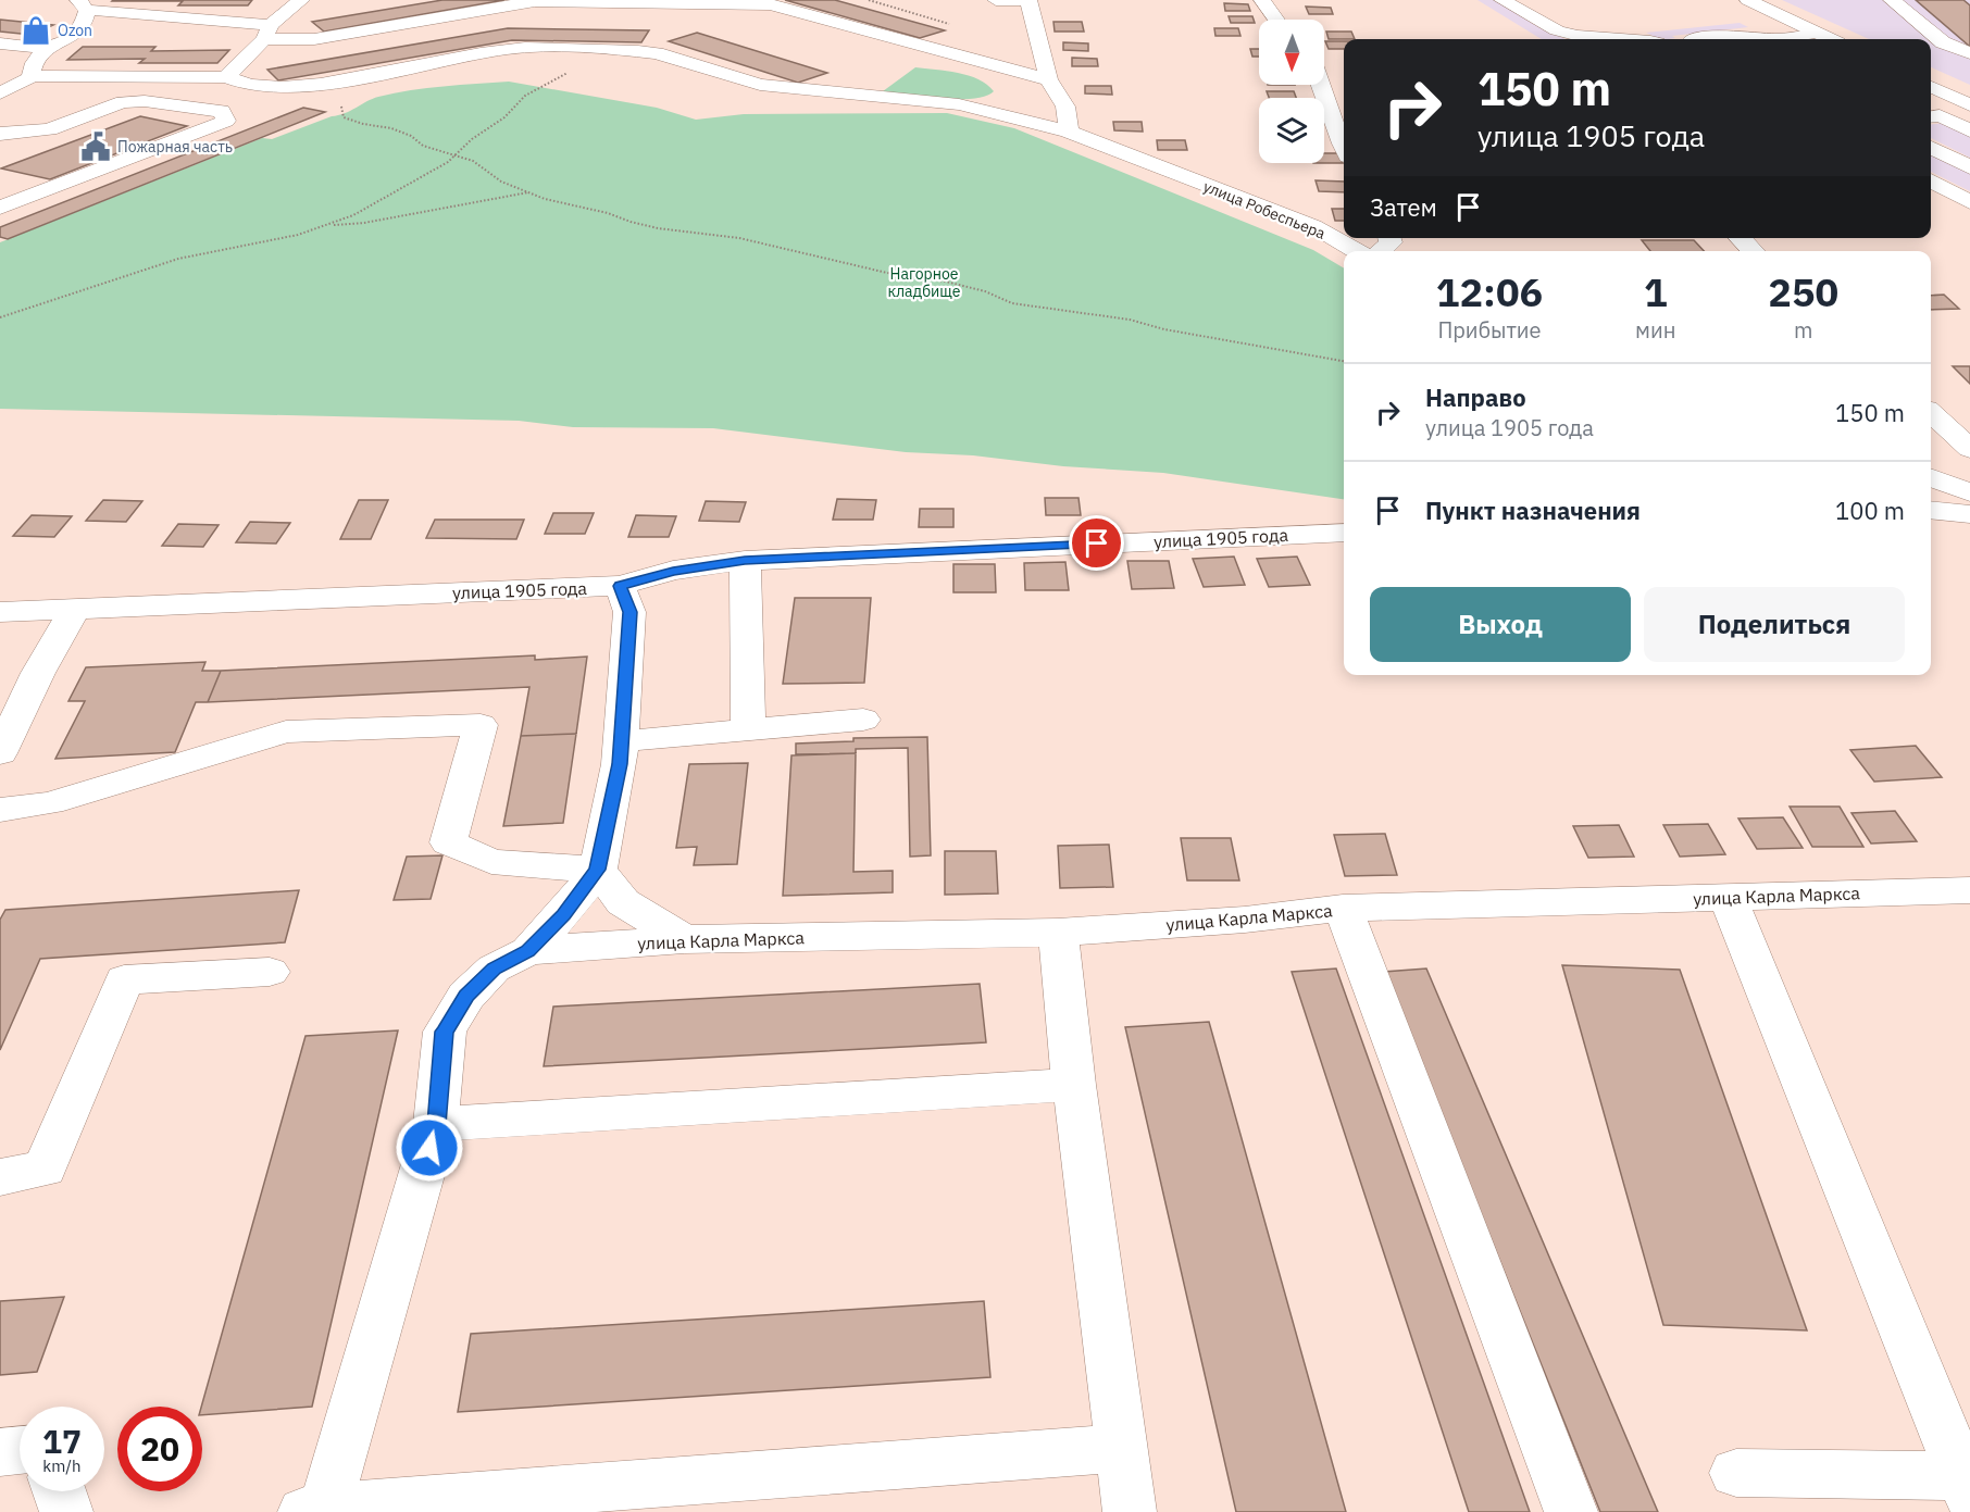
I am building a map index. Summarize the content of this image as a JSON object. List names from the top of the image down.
{
  "streets": {
    "street": ["улица Робеспьера", "улица 1905 года", "улица Карла Маркса"]
  },
  "parks": ["Нагорное кладбище"],
  "places": {
    "shop": ["Ozon"],
    "public building": ["Пожарная часть"]
  },
  "north": "bottom",
  "page": {
    "turn": ["150 m", "улица 1905 года"],
    "then": "Затем",
    "eta": [
      "12:06",
      "Прибытие",
      "1",
      "мин",
      "250",
      "m"
    ],
    "list": [
      {
        "name": "Направо",
        "note": "улица 1905 года",
        "value": "150 m"
      },
      {
        "name": "Пункт назначения",
        "value": "100 m"
      }
    ],
    "buttons": ["Выход", "Поделиться"],
    "speed": "17 km/h",
    "limit": "20"
  }
}
